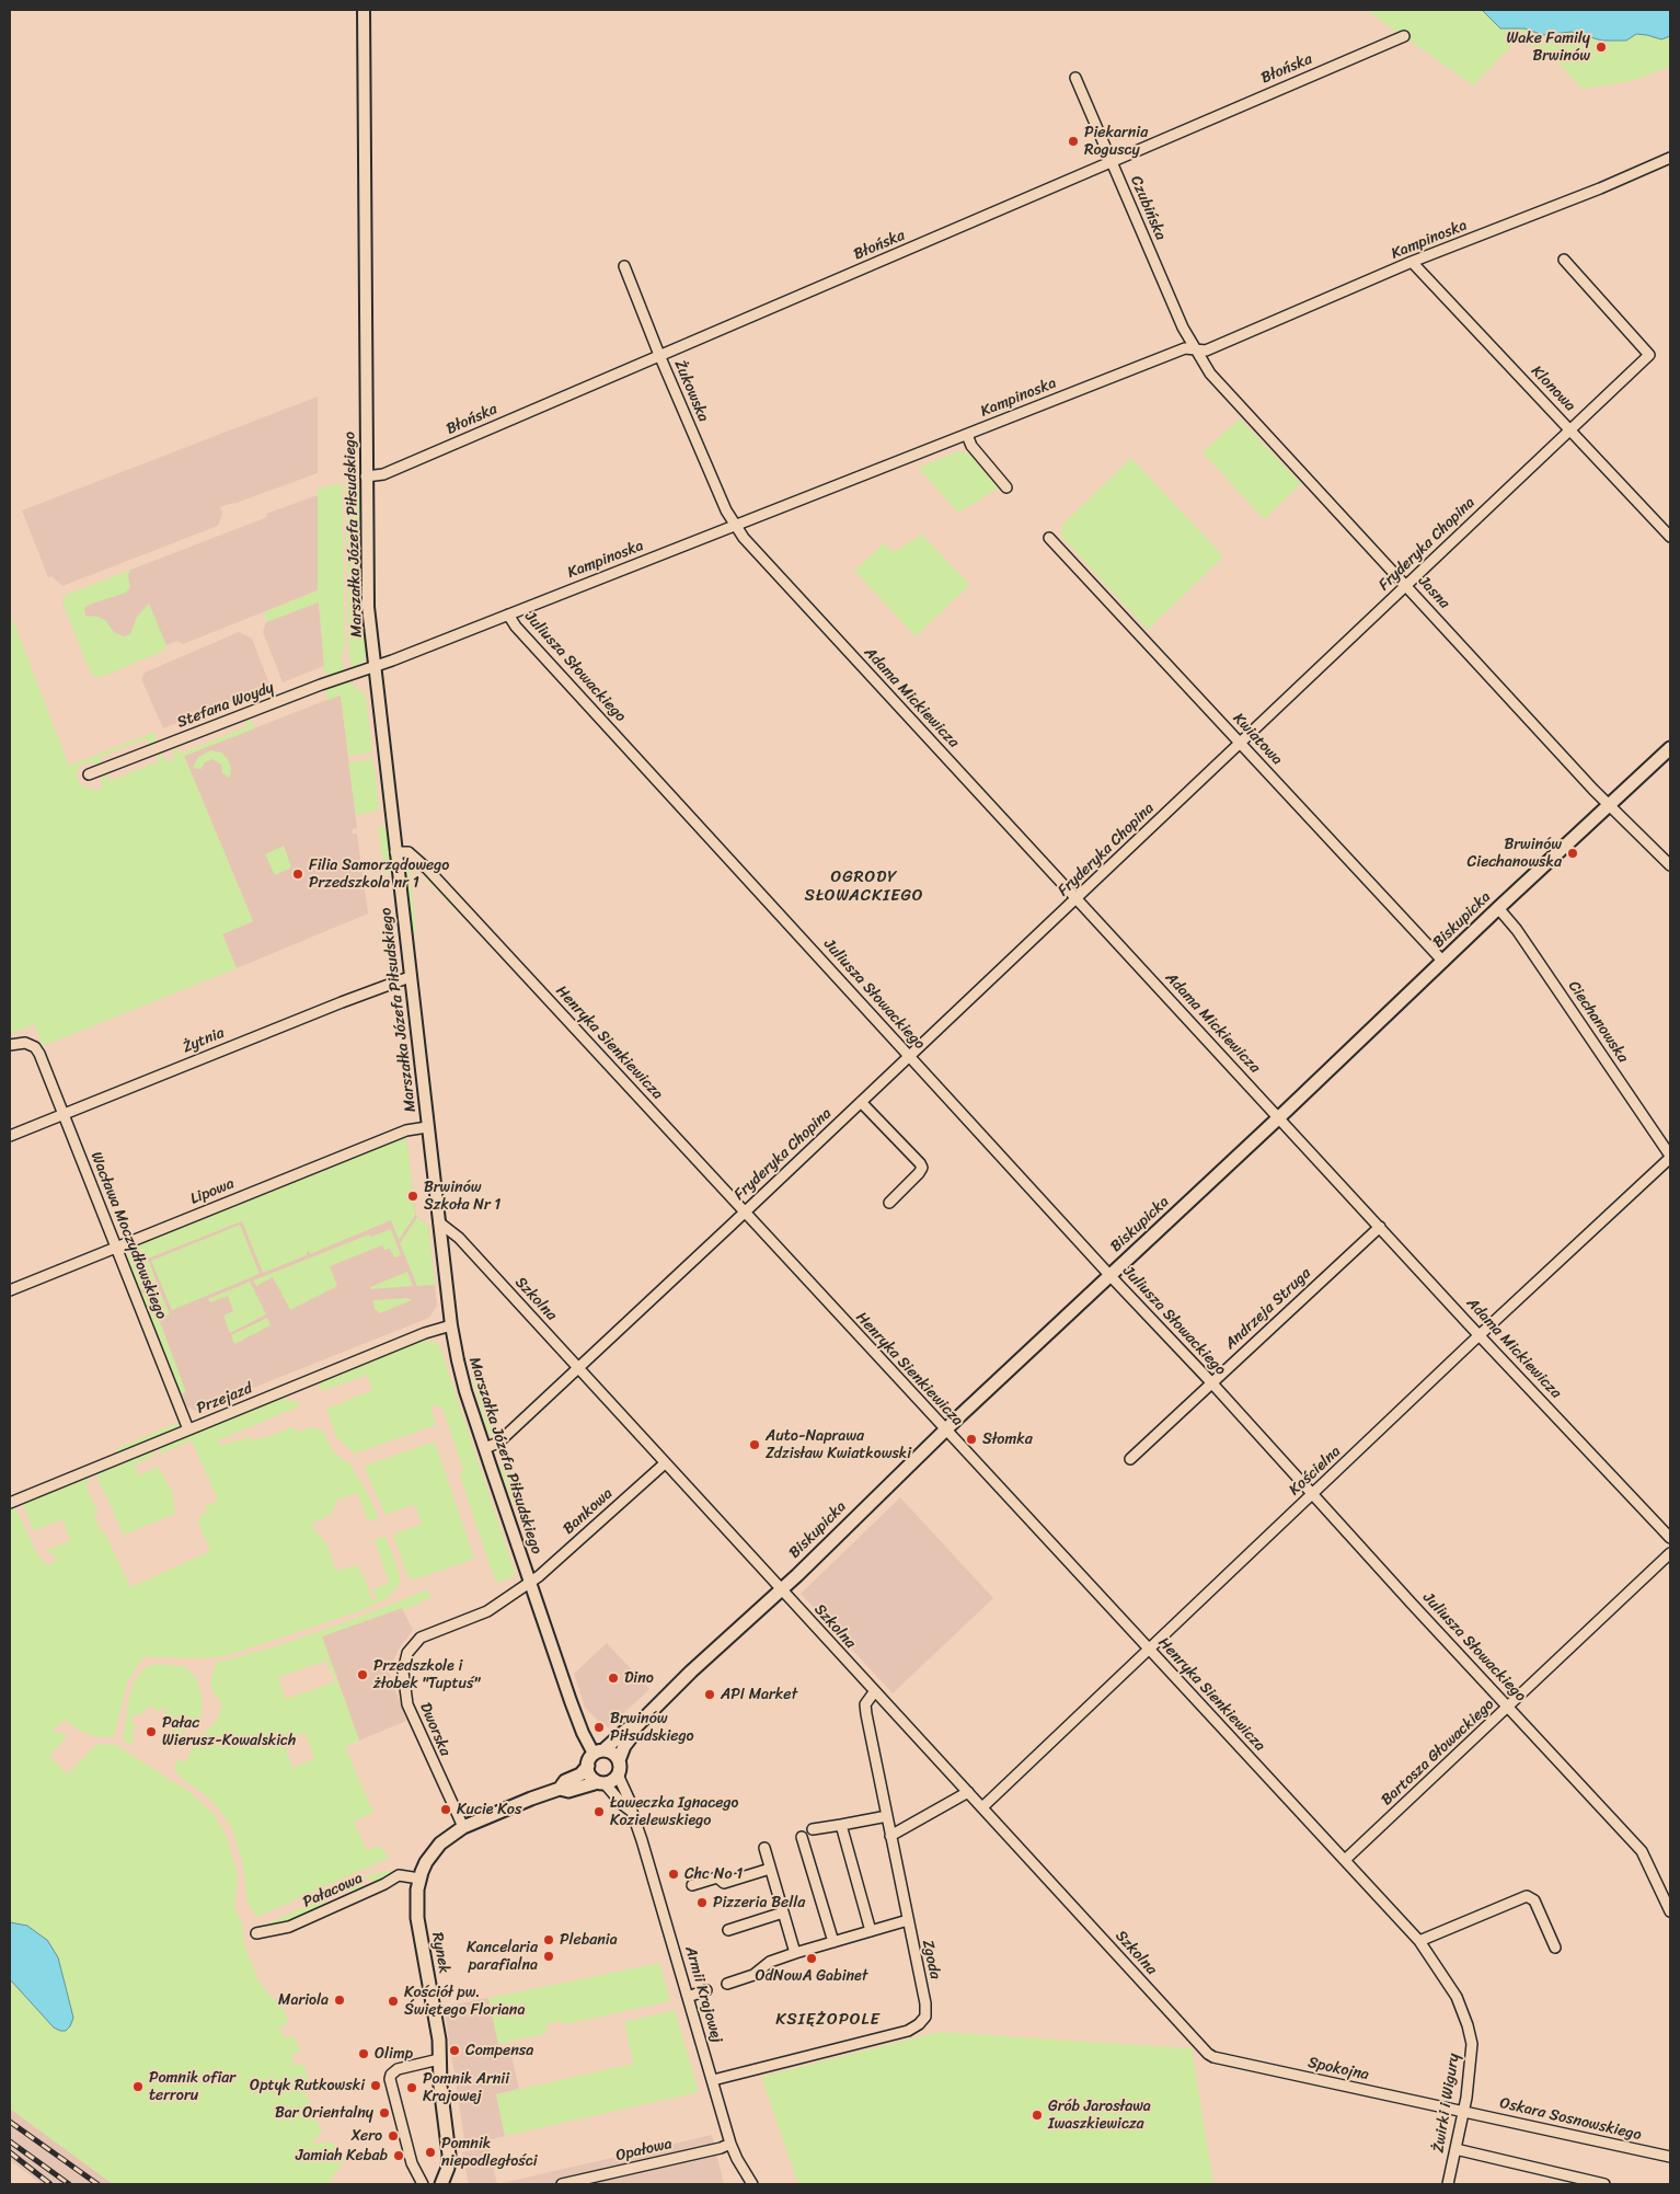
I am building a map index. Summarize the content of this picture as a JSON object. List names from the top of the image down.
{
  "streets": {
    "main road": ["Biskupicka", "Rynek"],
    "street": [
      "Błońska",
      "Czubińska",
      "Kampinoska",
      "Klonowa",
      "Żukowska",
      "Marszałka Józefa Piłsudskiego",
      "Fryderyka Chopina",
      "Jasna",
      "Juliusza Słowackiego",
      "Adama Mickiewicza",
      "Stefana Woydy",
      "Kwiatowa",
      "Ciechanowska",
      "Żytnia",
      "Henryka Sienkiewicza",
      "Lipowa",
      "Wacława Moczydłowskiego",
      "Szkolna",
      "Andrzeja Struga",
      "Przejazd",
      "Kościelna",
      "Bankowa",
      "Dworska",
      "Bartosza Głowackiego",
      "Pałacowa",
      "Zgoda",
      "Armii Krajowej",
      "Spokojna",
      "Żwirki i Wigury",
      "Oskara Sosnowskiego",
      "Opałowa"
    ]
  },
  "crossings": [
    ["Błońska", "Czubińska"],
    ["Błońska", "Żukowska"],
    ["Błońska", "Marszałka Józefa Piłsudskiego"],
    ["Czubińska", "Kampinoska"],
    ["Czubińska", "Jasna"],
    ["Kampinoska", "Klonowa"],
    ["Kampinoska", "Żukowska"],
    ["Kampinoska", "Marszałka Józefa Piłsudskiego"],
    ["Kampinoska", "Jasna"],
    ["Kampinoska", "Juliusza Słowackiego"],
    ["Kampinoska", "Adama Mickiewicza"],
    ["Kampinoska", "Stefana Woydy"],
    ["Klonowa", "Fryderyka Chopina"],
    ["Żukowska", "Adama Mickiewicza"],
    ["Marszałka Józefa Piłsudskiego", "Fryderyka Chopina"],
    ["Marszałka Józefa Piłsudskiego", "Stefana Woydy"],
    ["Marszałka Józefa Piłsudskiego", "Biskupicka"],
    ["Marszałka Józefa Piłsudskiego", "Żytnia"],
    ["Marszałka Józefa Piłsudskiego", "Henryka Sienkiewicza"],
    ["Marszałka Józefa Piłsudskiego", "Lipowa"],
    ["Marszałka Józefa Piłsudskiego", "Szkolna"],
    ["Marszałka Józefa Piłsudskiego", "Przejazd"],
    ["Marszałka Józefa Piłsudskiego", "Bankowa"],
    ["Marszałka Józefa Piłsudskiego", "Dworska"],
    ["Marszałka Józefa Piłsudskiego", "Armii Krajowej"],
    ["Fryderyka Chopina", "Jasna"],
    ["Fryderyka Chopina", "Juliusza Słowackiego"],
    ["Fryderyka Chopina", "Adama Mickiewicza"],
    ["Fryderyka Chopina", "Kwiatowa"],
    ["Fryderyka Chopina", "Henryka Sienkiewicza"],
    ["Fryderyka Chopina", "Szkolna"],
    ["Jasna", "Biskupicka"],
    ["Juliusza Słowackiego", "Biskupicka"],
    ["Juliusza Słowackiego", "Andrzeja Struga"],
    ["Juliusza Słowackiego", "Kościelna"],
    ["Juliusza Słowackiego", "Bartosza Głowackiego"],
    ["Adama Mickiewicza", "Biskupicka"],
    ["Adama Mickiewicza", "Andrzeja Struga"],
    ["Adama Mickiewicza", "Kościelna"],
    ["Kwiatowa", "Biskupicka"],
    ["Biskupicka", "Ciechanowska"],
    ["Biskupicka", "Henryka Sienkiewicza"],
    ["Biskupicka", "Szkolna"],
    ["Biskupicka", "Armii Krajowej"],
    ["Ciechanowska", "Kościelna"],
    ["Żytnia", "Wacława Moczydłowskiego"],
    ["Henryka Sienkiewicza", "Kościelna"],
    ["Henryka Sienkiewicza", "Bartosza Głowackiego"],
    ["Henryka Sienkiewicza", "Żwirki i Wigury"],
    ["Lipowa", "Wacława Moczydłowskiego"],
    ["Wacława Moczydłowskiego", "Przejazd"],
    ["Szkolna", "Kościelna"],
    ["Szkolna", "Bankowa"],
    ["Szkolna", "Zgoda"],
    ["Szkolna", "Spokojna"],
    ["Bankowa", "Dworska"],
    ["Dworska", "Rynek"],
    ["Pałacowa", "Rynek"],
    ["Zgoda", "Armii Krajowej"],
    ["Armii Krajowej", "Opałowa"],
    ["Spokojna", "Żwirki i Wigury"],
    ["Spokojna", "Oskara Sosnowskiego"],
    ["Żwirki i Wigury", "Oskara Sosnowskiego"]
  ],
  "districts": ["OGRODY SŁOWACKIEGO", "KSIĘŻOPOLE"],
  "places": [
    "Wake Family Brwinów",
    "Piekarnia Roguscy",
    "Brwinów Ciechanowska",
    "Filia Samorządowego Przedszkola nr 1",
    "Brwinów Szkoła Nr 1",
    "Słomka",
    "Auto-Naprawa Zdzisław Kwiatkowski",
    "Przedszkole i żłobek \"Tuptuś\"",
    "Dino",
    "API Market",
    "Brwinów Piłsudskiego",
    "Pałac Wierusz-Kowalskich",
    "Kucie Kos",
    "Ławeczka Ignacego Kozielewskiego",
    "Chc No 1",
    "Pizzeria Bella",
    "Plebania",
    "Kancelaria parafialna",
    "OdNowA Gabinet",
    "Mariola",
    "Kościół pw. Świętego Floriana",
    "Compensa",
    "Olimp",
    "Optyk Rutkowski",
    "Pomnik ofiar terroru",
    "Pomnik Arnii Krajowej",
    "Bar Orientalny",
    "Grób Jarosława Iwaszkiewicza",
    "Xero",
    "Pomnik niepodległości",
    "Jamiah Kebab"
  ]
}
